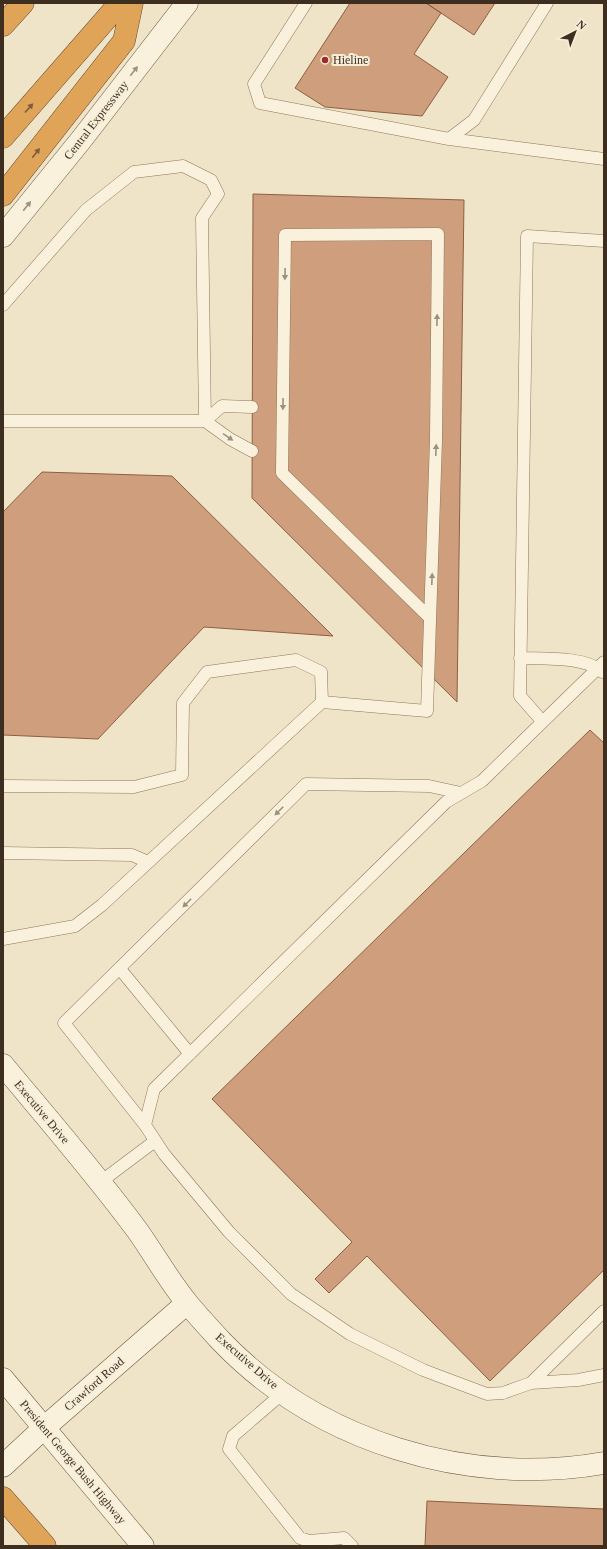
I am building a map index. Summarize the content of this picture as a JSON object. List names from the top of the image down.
{
  "streets": {
    "street": [
      "Central Expressway",
      "Executive Drive",
      "Crawford Road",
      "President George Bush Highway"
    ]
  },
  "crossings": [
    ["Executive Drive", "Crawford Road"],
    ["Crawford Road", "President George Bush Highway"]
  ],
  "one_way": ["Central Expressway"],
  "places": ["Hieline"],
  "north": "top right"
}
